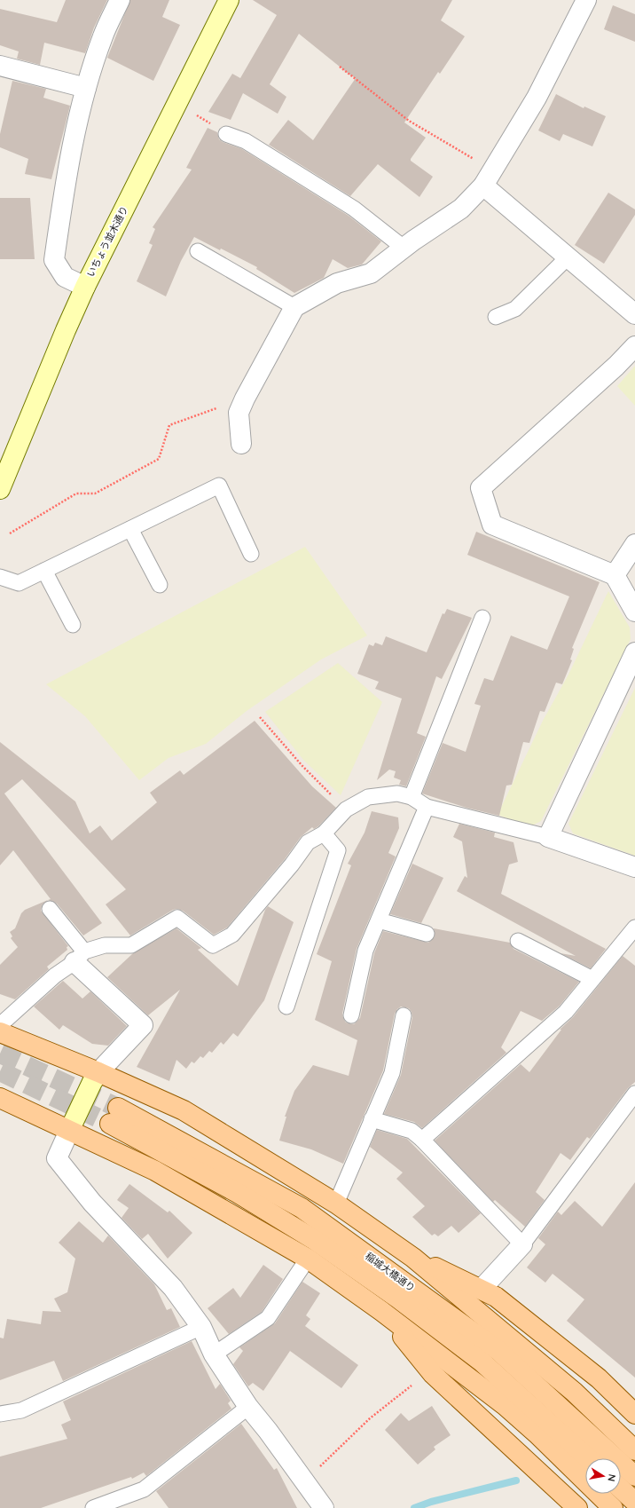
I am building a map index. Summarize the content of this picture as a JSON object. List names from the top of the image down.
{
  "streets": {
    "main road": ["稲城大橋通り"],
    "street": ["いちょう並木通り"]
  },
  "north": "right"
}
